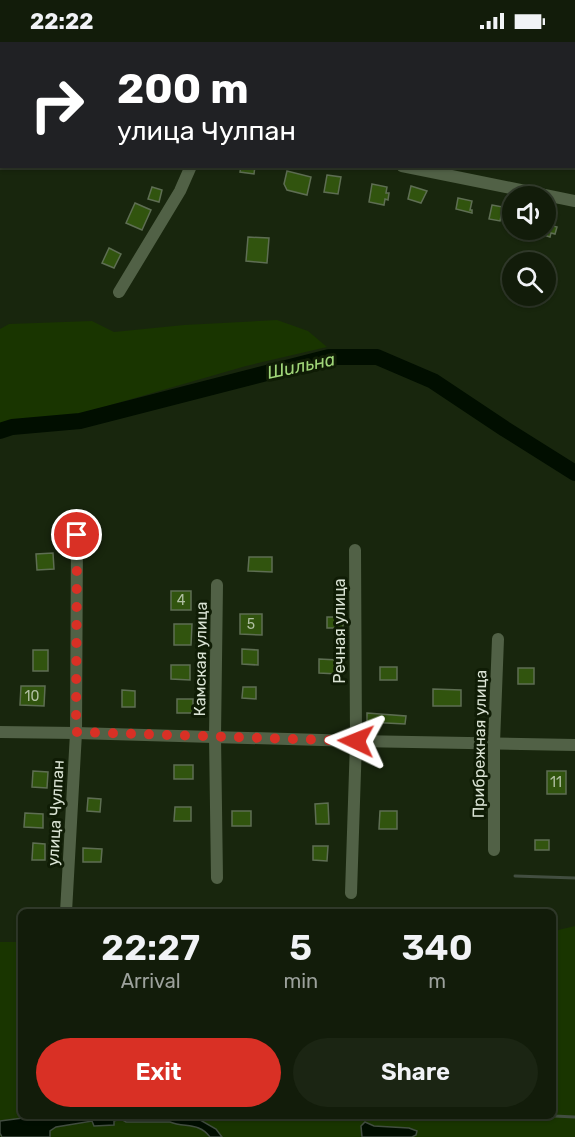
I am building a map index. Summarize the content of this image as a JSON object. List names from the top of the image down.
{
  "streets": {
    "street": [
      "Речная улица",
      "Камская улица",
      "Прибрежная улица",
      "улица Чулпан"
    ]
  },
  "water": ["Шильна"],
  "house_numbers": [
    "4",
    "5",
    "10",
    "11"
  ],
  "page": {
    "status": "22:22",
    "turn": ["200 m", "улица Чулпан"],
    "eta": [
      "22:27",
      "Arrival",
      "5",
      "min",
      "340",
      "m"
    ],
    "buttons": ["Exit", "Share"]
  }
}
